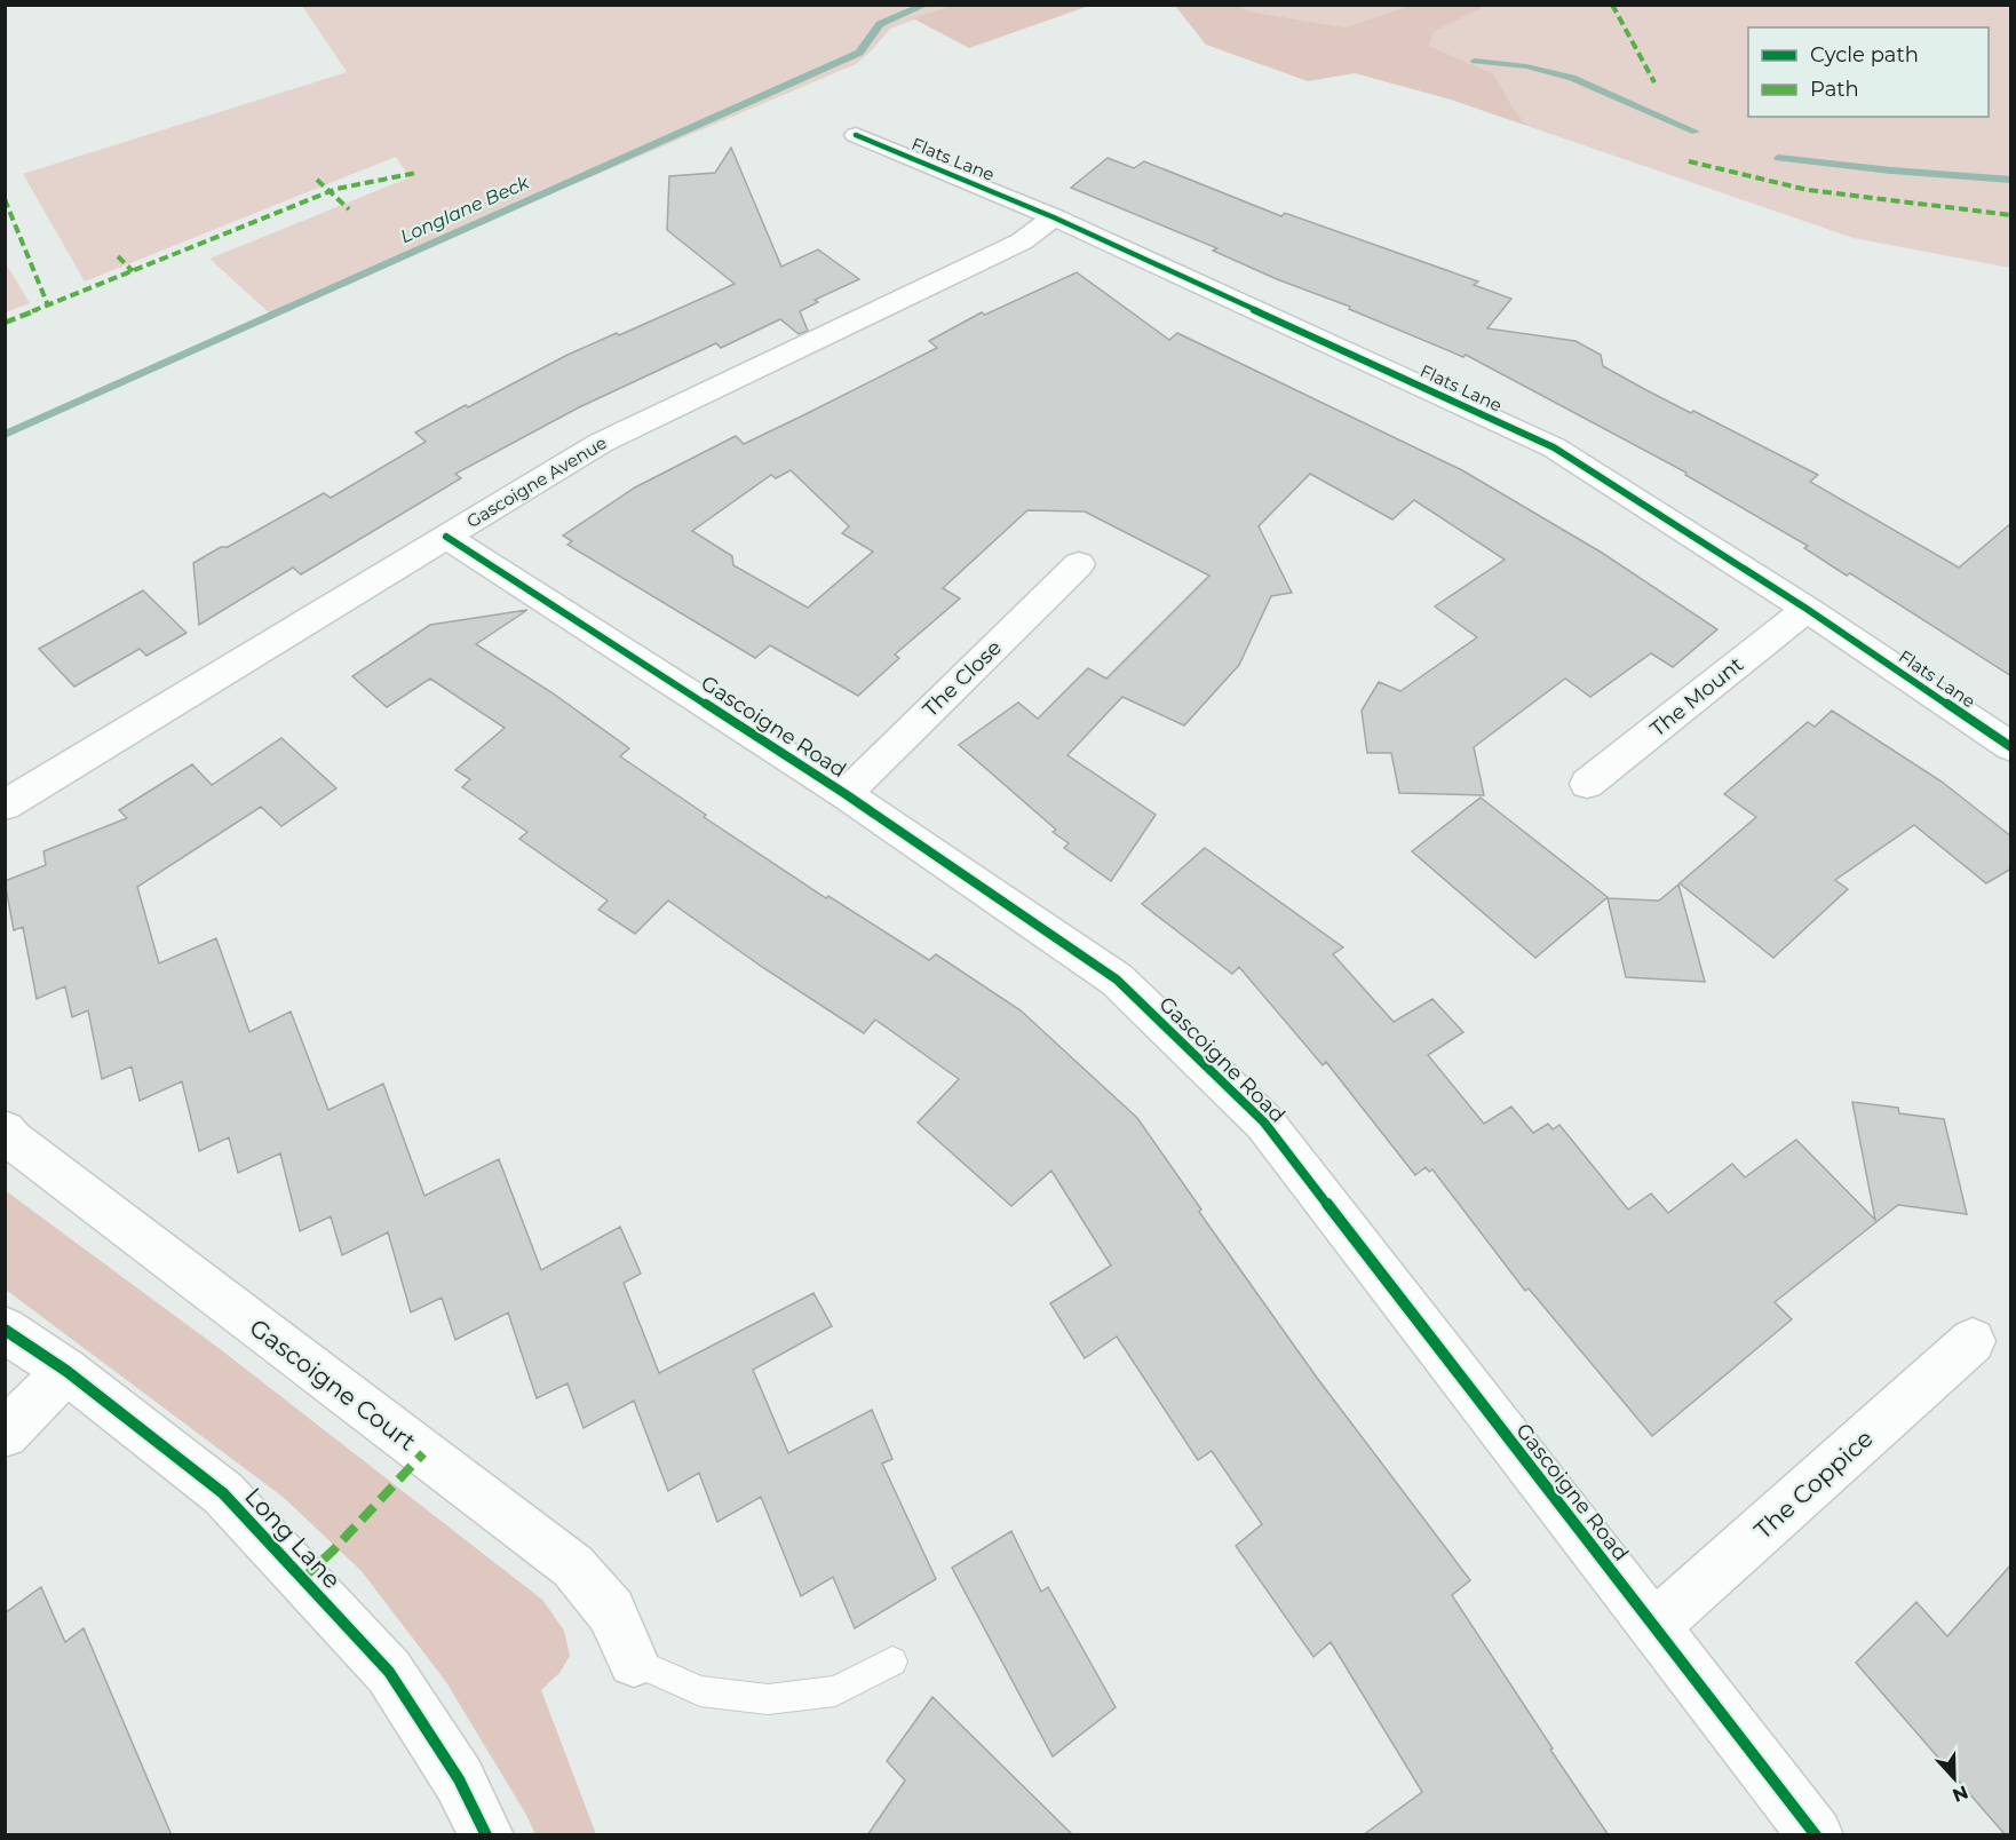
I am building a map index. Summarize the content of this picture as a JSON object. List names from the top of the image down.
{
  "streets": {
    "street": [
      "Flats Lane",
      "Gascoigne Avenue",
      "The Close",
      "The Mount",
      "Gascoigne Road",
      "Gascoigne Court",
      "The Coppice",
      "Long Lane"
    ]
  },
  "crossings": [
    ["Flats Lane", "Gascoigne Avenue"],
    ["Flats Lane", "The Mount"],
    ["Gascoigne Avenue", "Gascoigne Road"],
    ["The Close", "Gascoigne Road"],
    ["Gascoigne Road", "The Coppice"]
  ],
  "water": ["Longlane Beck"],
  "legend": ["Cycle path", "Path"],
  "north": "bottom"
}
